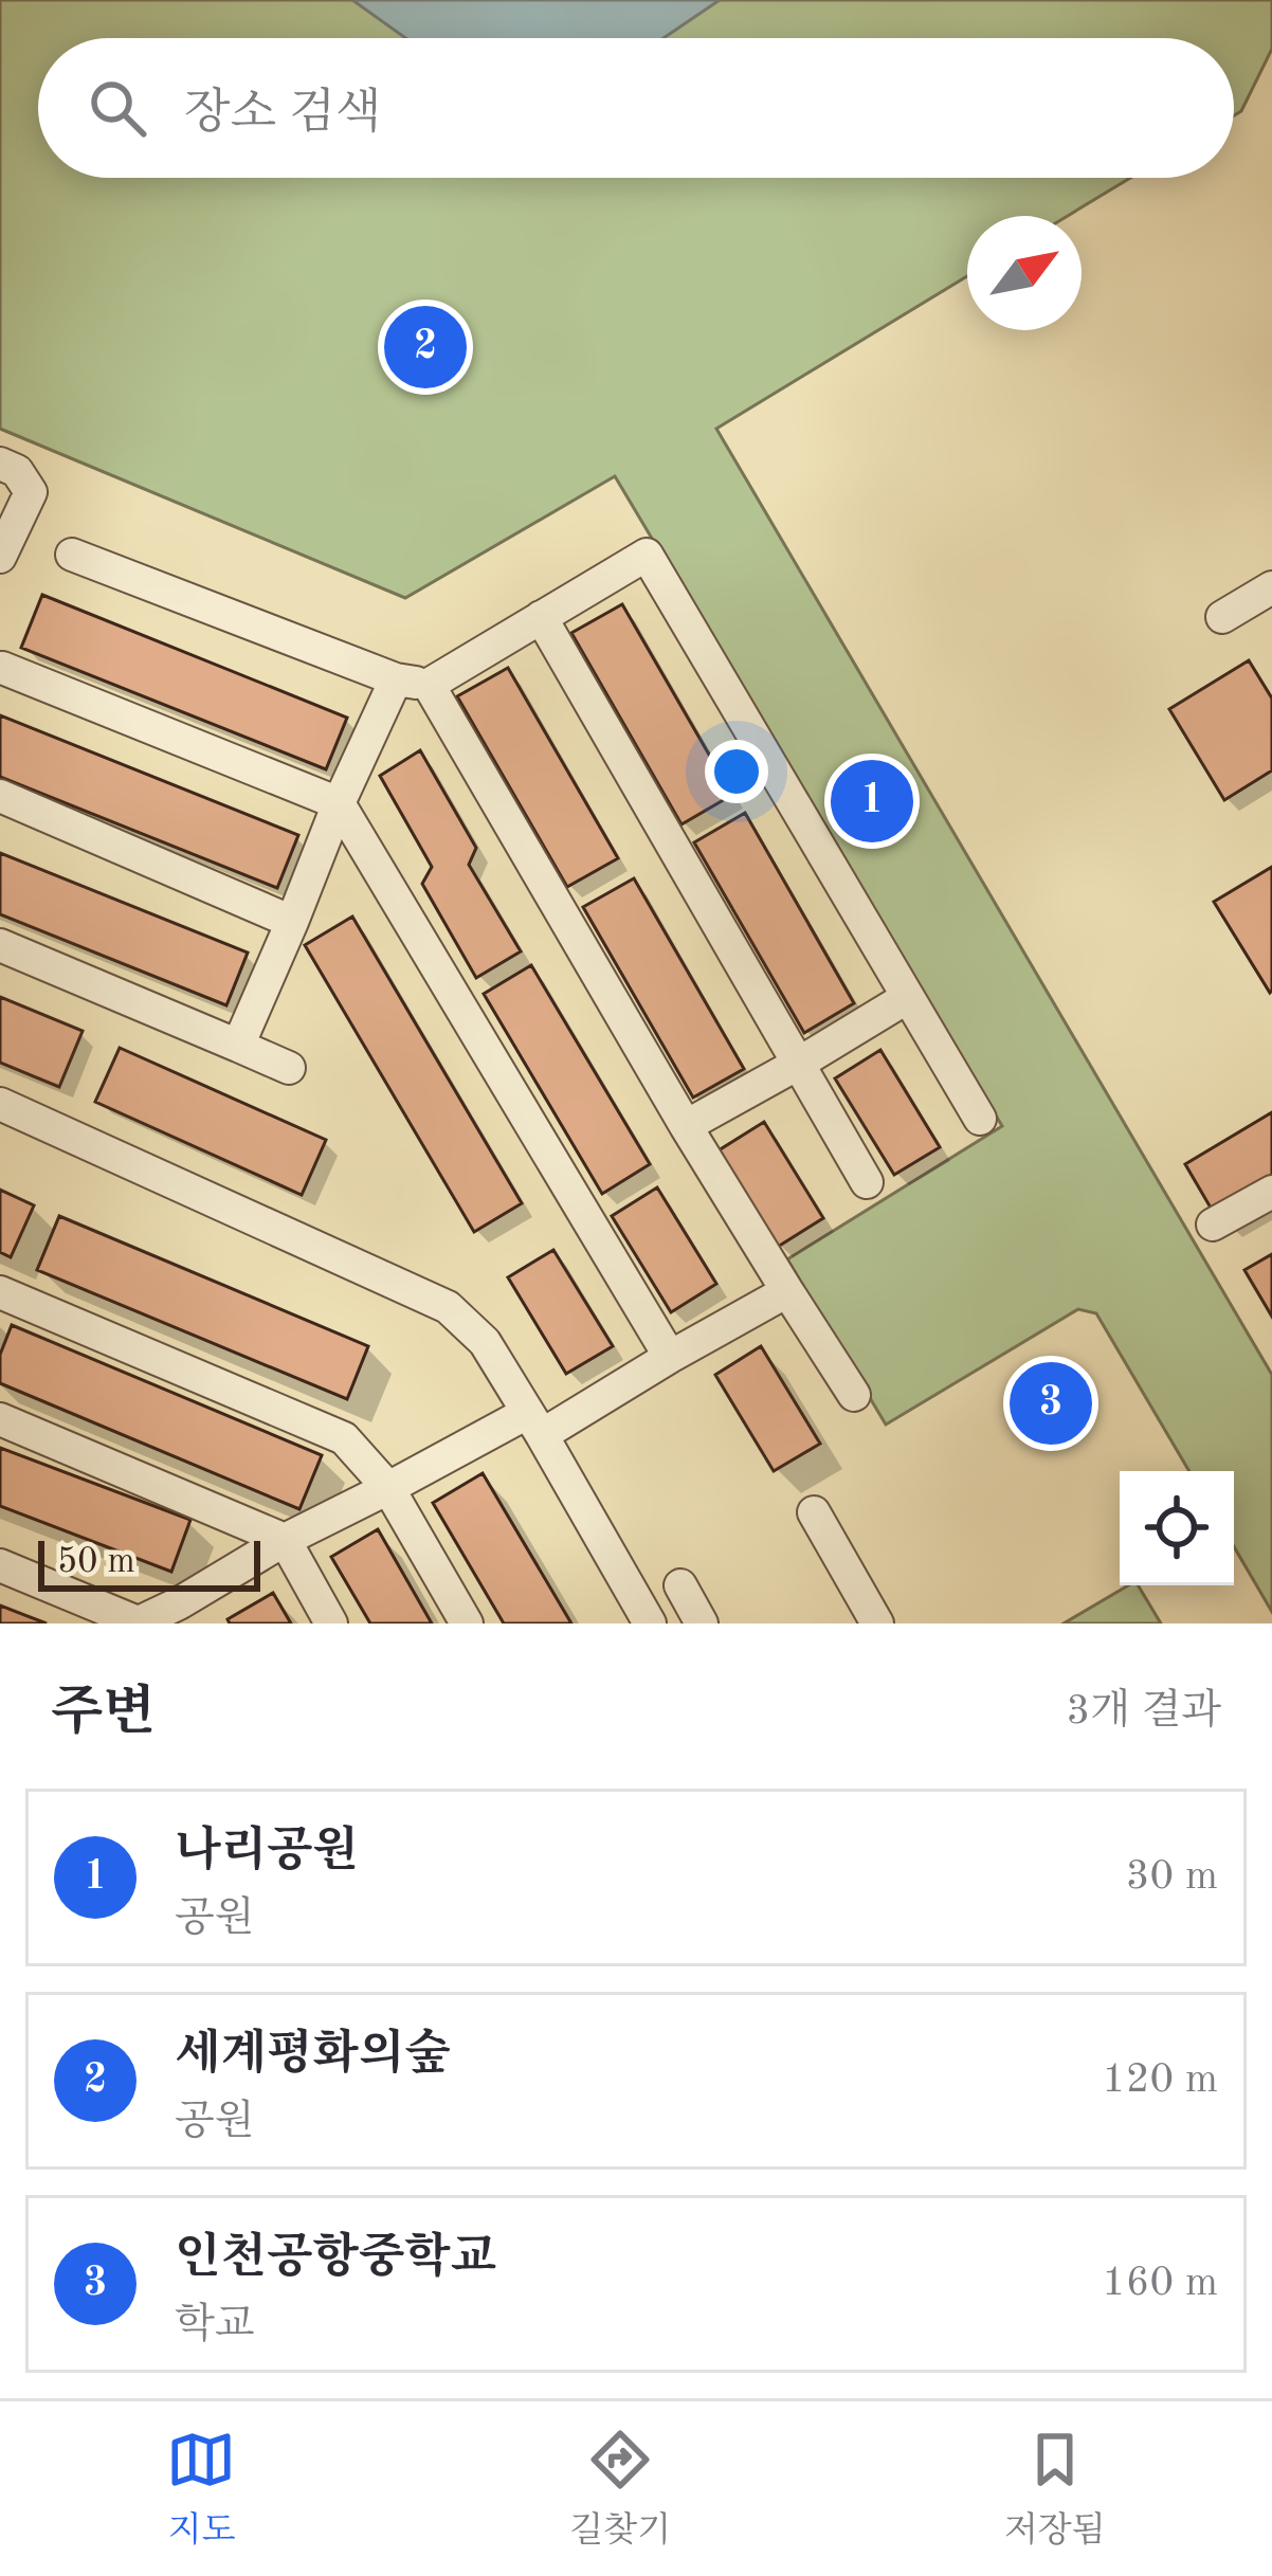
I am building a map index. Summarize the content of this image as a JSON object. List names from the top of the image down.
{
  "scale_bar": "50 m",
  "north": "top right",
  "page": {
    "search": "장소 검색",
    "pins": ["2", "1", "3"],
    "scale": "50 m",
    "heading": ["주변", "3개 결과"],
    "list": [
      {
        "mark": "1",
        "name": "나리공원",
        "note": "공원",
        "value": "30 m"
      },
      {
        "mark": "2",
        "name": "세계평화의숲",
        "note": "공원",
        "value": "120 m"
      },
      {
        "mark": "3",
        "name": "인천공항중학교",
        "note": "학교",
        "value": "160 m"
      }
    ],
    "nav": ["지도", "길찾기", "저장됨"]
  }
}
